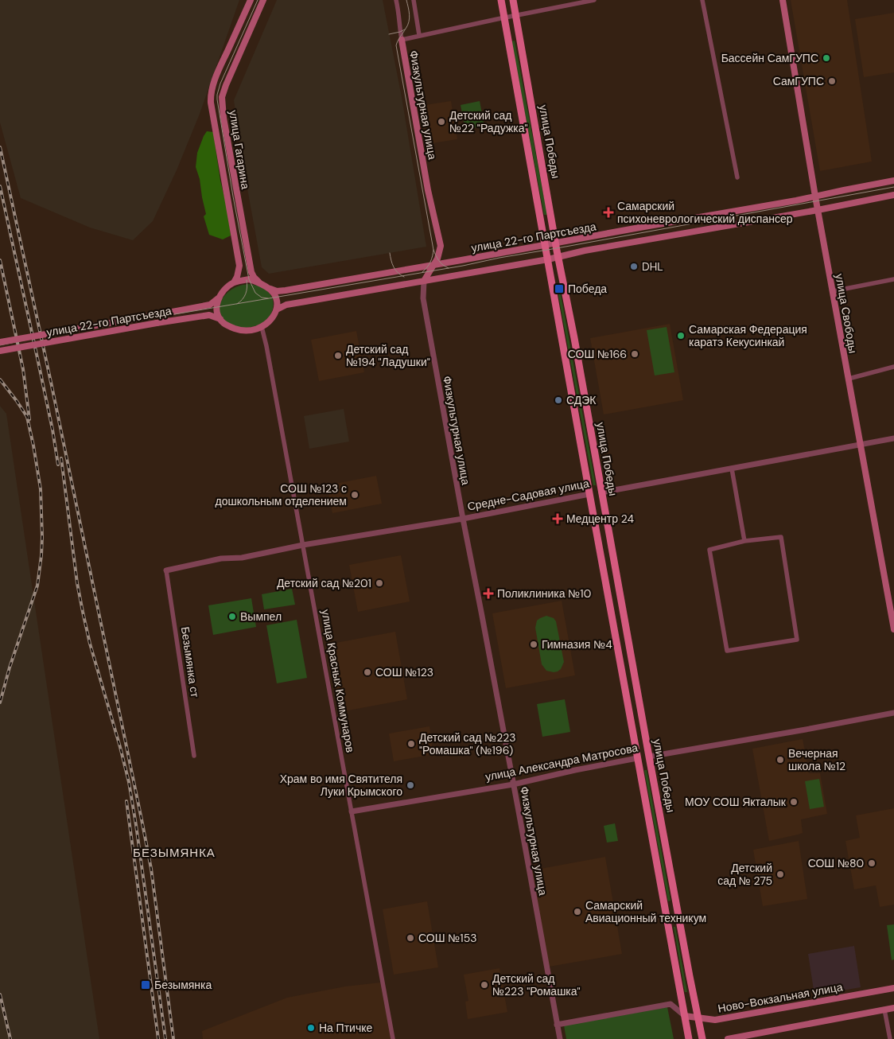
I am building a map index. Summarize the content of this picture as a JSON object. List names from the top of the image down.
{
  "streets": {
    "main road": [
      "Физкультурная улица",
      "улица Победы",
      "улица Гагарина",
      "улица 22-го Партсъезда",
      "улица Свободы",
      "Средне-Садовая улица",
      "улица Александра Матросова",
      "Ново-Вокзальная улица"
    ],
    "street": ["Безымянка ст", "улица Красных Коммунаров"]
  },
  "crossings": [
    ["Физкультурная улица", "улица 22-го Партсъезда"],
    ["Физкультурная улица", "Средне-Садовая улица"],
    ["Физкультурная улица", "улица Александра Матросова"],
    ["улица Победы", "улица 22-го Партсъезда"],
    ["улица Победы", "Средне-Садовая улица"],
    ["улица Победы", "улица Александра Матросова"],
    ["улица Победы", "Ново-Вокзальная улица"],
    ["улица Гагарина", "улица 22-го Партсъезда"],
    ["улица Гагарина", "улица Красных Коммунаров"],
    ["улица 22-го Партсъезда", "улица Свободы"],
    ["улица 22-го Партсъезда", "улица Красных Коммунаров"],
    ["улица Свободы", "Средне-Садовая улица"],
    ["Средне-Садовая улица", "Безымянка ст"],
    ["Средне-Садовая улица", "улица Красных Коммунаров"],
    ["улица Красных Коммунаров", "улица Александра Матросова"]
  ],
  "districts": ["БЕЗЫМЯНКА"],
  "places": {
    "other": [
      "Бассейн СамГУПС",
      "СамГУПС",
      "Детский сад №22 \"Радужка\"",
      "DHL",
      "Самарская Федерация каратэ Кекусинкай",
      "СОШ №166",
      "Детский сад №194 \"Ладушки\"",
      "СДЭК",
      "СОШ №123 с дошкольным отделением",
      "Детский сад №201",
      "Вымпел",
      "Гимназия №4",
      "СОШ №123",
      "Детский сад №223 \"Ромашка\" (№196)",
      "Вечерная школа №12",
      "Храм во имя Святителя Луки Крымского",
      "МОУ СОШ Якталык",
      "СОШ №80",
      "Детский сад № 275",
      "Самарский Авиационный техникум",
      "СОШ №153",
      "Детский сад №223 \"Ромашка\"",
      "На Птичке"
    ],
    "health": ["Самарский психоневрологический диспансер", "Медцентр 24", "Поликлиника №10"],
    "transit": ["Победа", "Безымянка"]
  }
}
